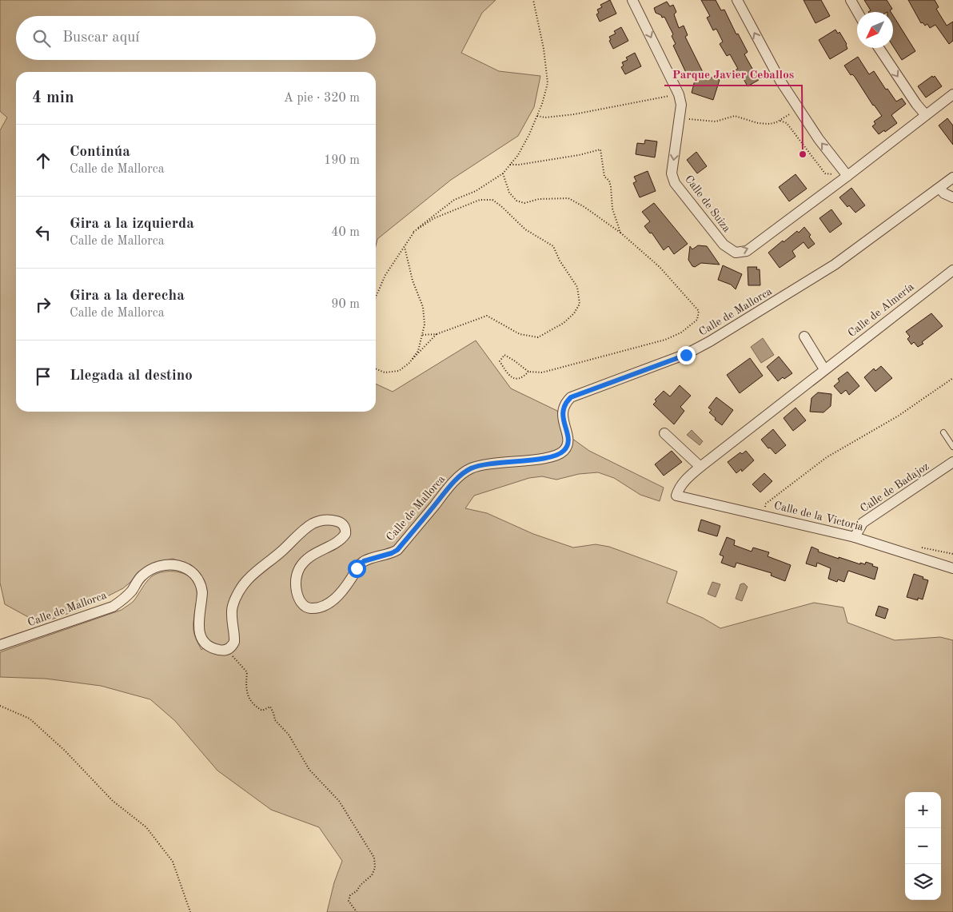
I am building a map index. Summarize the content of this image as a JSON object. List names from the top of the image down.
{
  "streets": {
    "street": [
      "Calle de Suiza",
      "Calle de Almería",
      "Calle de Mallorca",
      "Calle de Badajoz",
      "Calle de la Victoria"
    ]
  },
  "crossings": [
    ["Calle de Almería", "Calle de la Victoria"],
    ["Calle de Badajoz", "Calle de la Victoria"]
  ],
  "places": ["Parque Javier Ceballos"],
  "north": "bottom left",
  "page": {
    "search": "Buscar aquí",
    "heading": ["4 min", "A pie · 320 m"],
    "list": [
      ["Continúa", "Calle de Mallorca", "190 m"],
      ["Gira a la izquierda", "Calle de Mallorca", "40 m"],
      ["Gira a la derecha", "Calle de Mallorca", "90 m"],
      "Llegada al destino"
    ],
    "map_buttons": ["+", "−"]
  }
}
